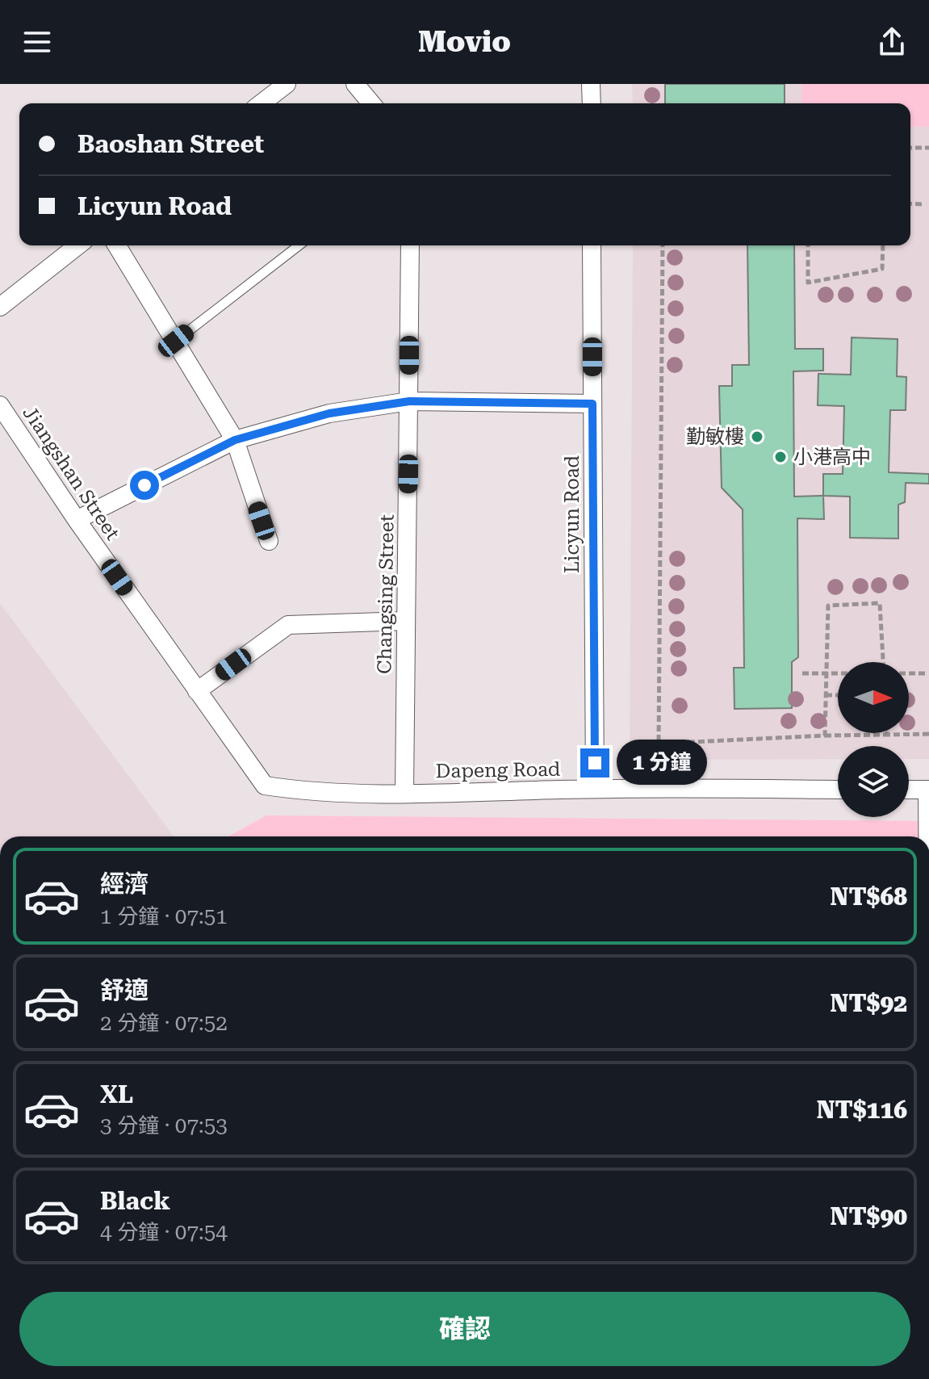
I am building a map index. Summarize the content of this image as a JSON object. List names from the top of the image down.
{
  "streets": {
    "street": [
      "Jiangshan Street",
      "Licyun Road",
      "Changsing Street",
      "Dapeng Road"
    ]
  },
  "crossings": [
    ["Jiangshan Street", "Dapeng Road"],
    ["Licyun Road", "Dapeng Road"],
    ["Changsing Street", "Dapeng Road"]
  ],
  "places": ["勤敏樓", "小港高中"],
  "north": "right",
  "page": {
    "header": "Movio",
    "banner": ["Baoshan Street", "Licyun Road"],
    "bubble": "1 分鐘",
    "list": [
      {
        "name": "經濟",
        "note": "1 分鐘 · 07:51",
        "value": "NT$68"
      },
      {
        "name": "舒適",
        "note": "2 分鐘 · 07:52",
        "value": "NT$92"
      },
      {
        "name": "XL",
        "note": "3 分鐘 · 07:53",
        "value": "NT$116"
      },
      {
        "name": "Black",
        "note": "4 分鐘 · 07:54",
        "value": "NT$90"
      }
    ],
    "buttons": "確認"
  }
}
